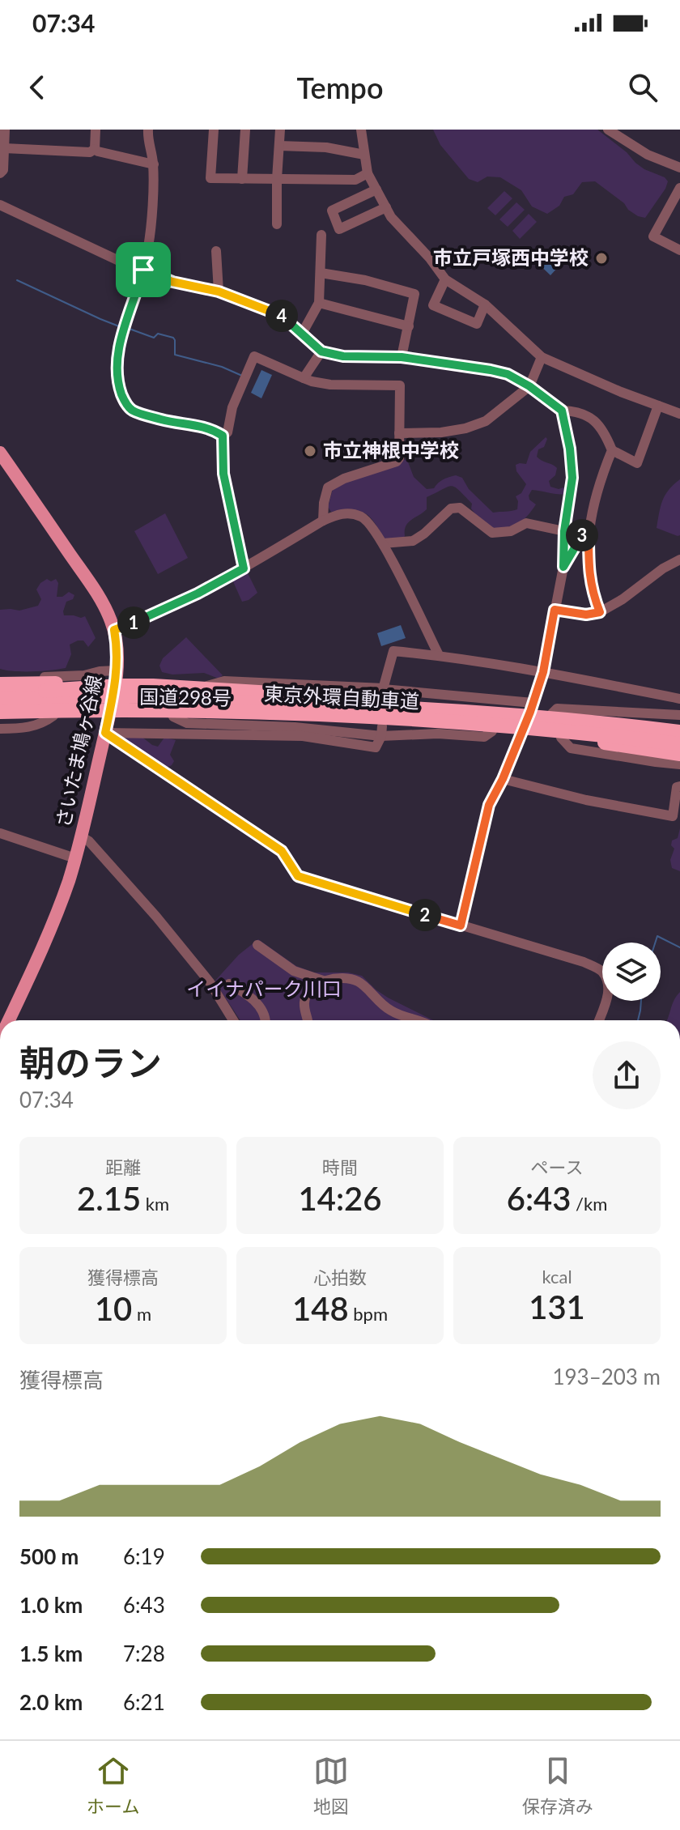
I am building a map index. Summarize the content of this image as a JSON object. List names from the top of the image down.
{
  "streets": {
    "highway": ["国道298号", "東京外環自動車道"],
    "main road": ["さいたま鳩ヶ谷線"]
  },
  "crossings": [
    ["国道298号", "東京外環自動車道"],
    ["国道298号", "さいたま鳩ヶ谷線"]
  ],
  "parks": ["イイナパーク川口"],
  "places": ["市立戸塚西中学校", "市立神根中学校"],
  "page": {
    "status": "07:34",
    "header": "Tempo",
    "pins": [
      "4",
      "3",
      "1",
      "2"
    ],
    "heading": ["朝のラン", "07:34"],
    "stats": [
      ["距離", "2.15 km"],
      ["時間", "14:26"],
      ["ペース", "6:43 /km"],
      ["獲得標高", "10 m"],
      ["心拍数", "148 bpm"],
      ["kcal", "131"]
    ],
    "chart": ["獲得標高", "193–203 m"],
    "list": [
      {
        "name": "500 m",
        "note": "6:19"
      },
      {
        "name": "1.0 km",
        "note": "6:43"
      },
      {
        "name": "1.5 km",
        "note": "7:28"
      },
      {
        "name": "2.0 km",
        "note": "6:21"
      }
    ],
    "tabs": ["ホーム", "地図", "保存済み"]
  }
}
